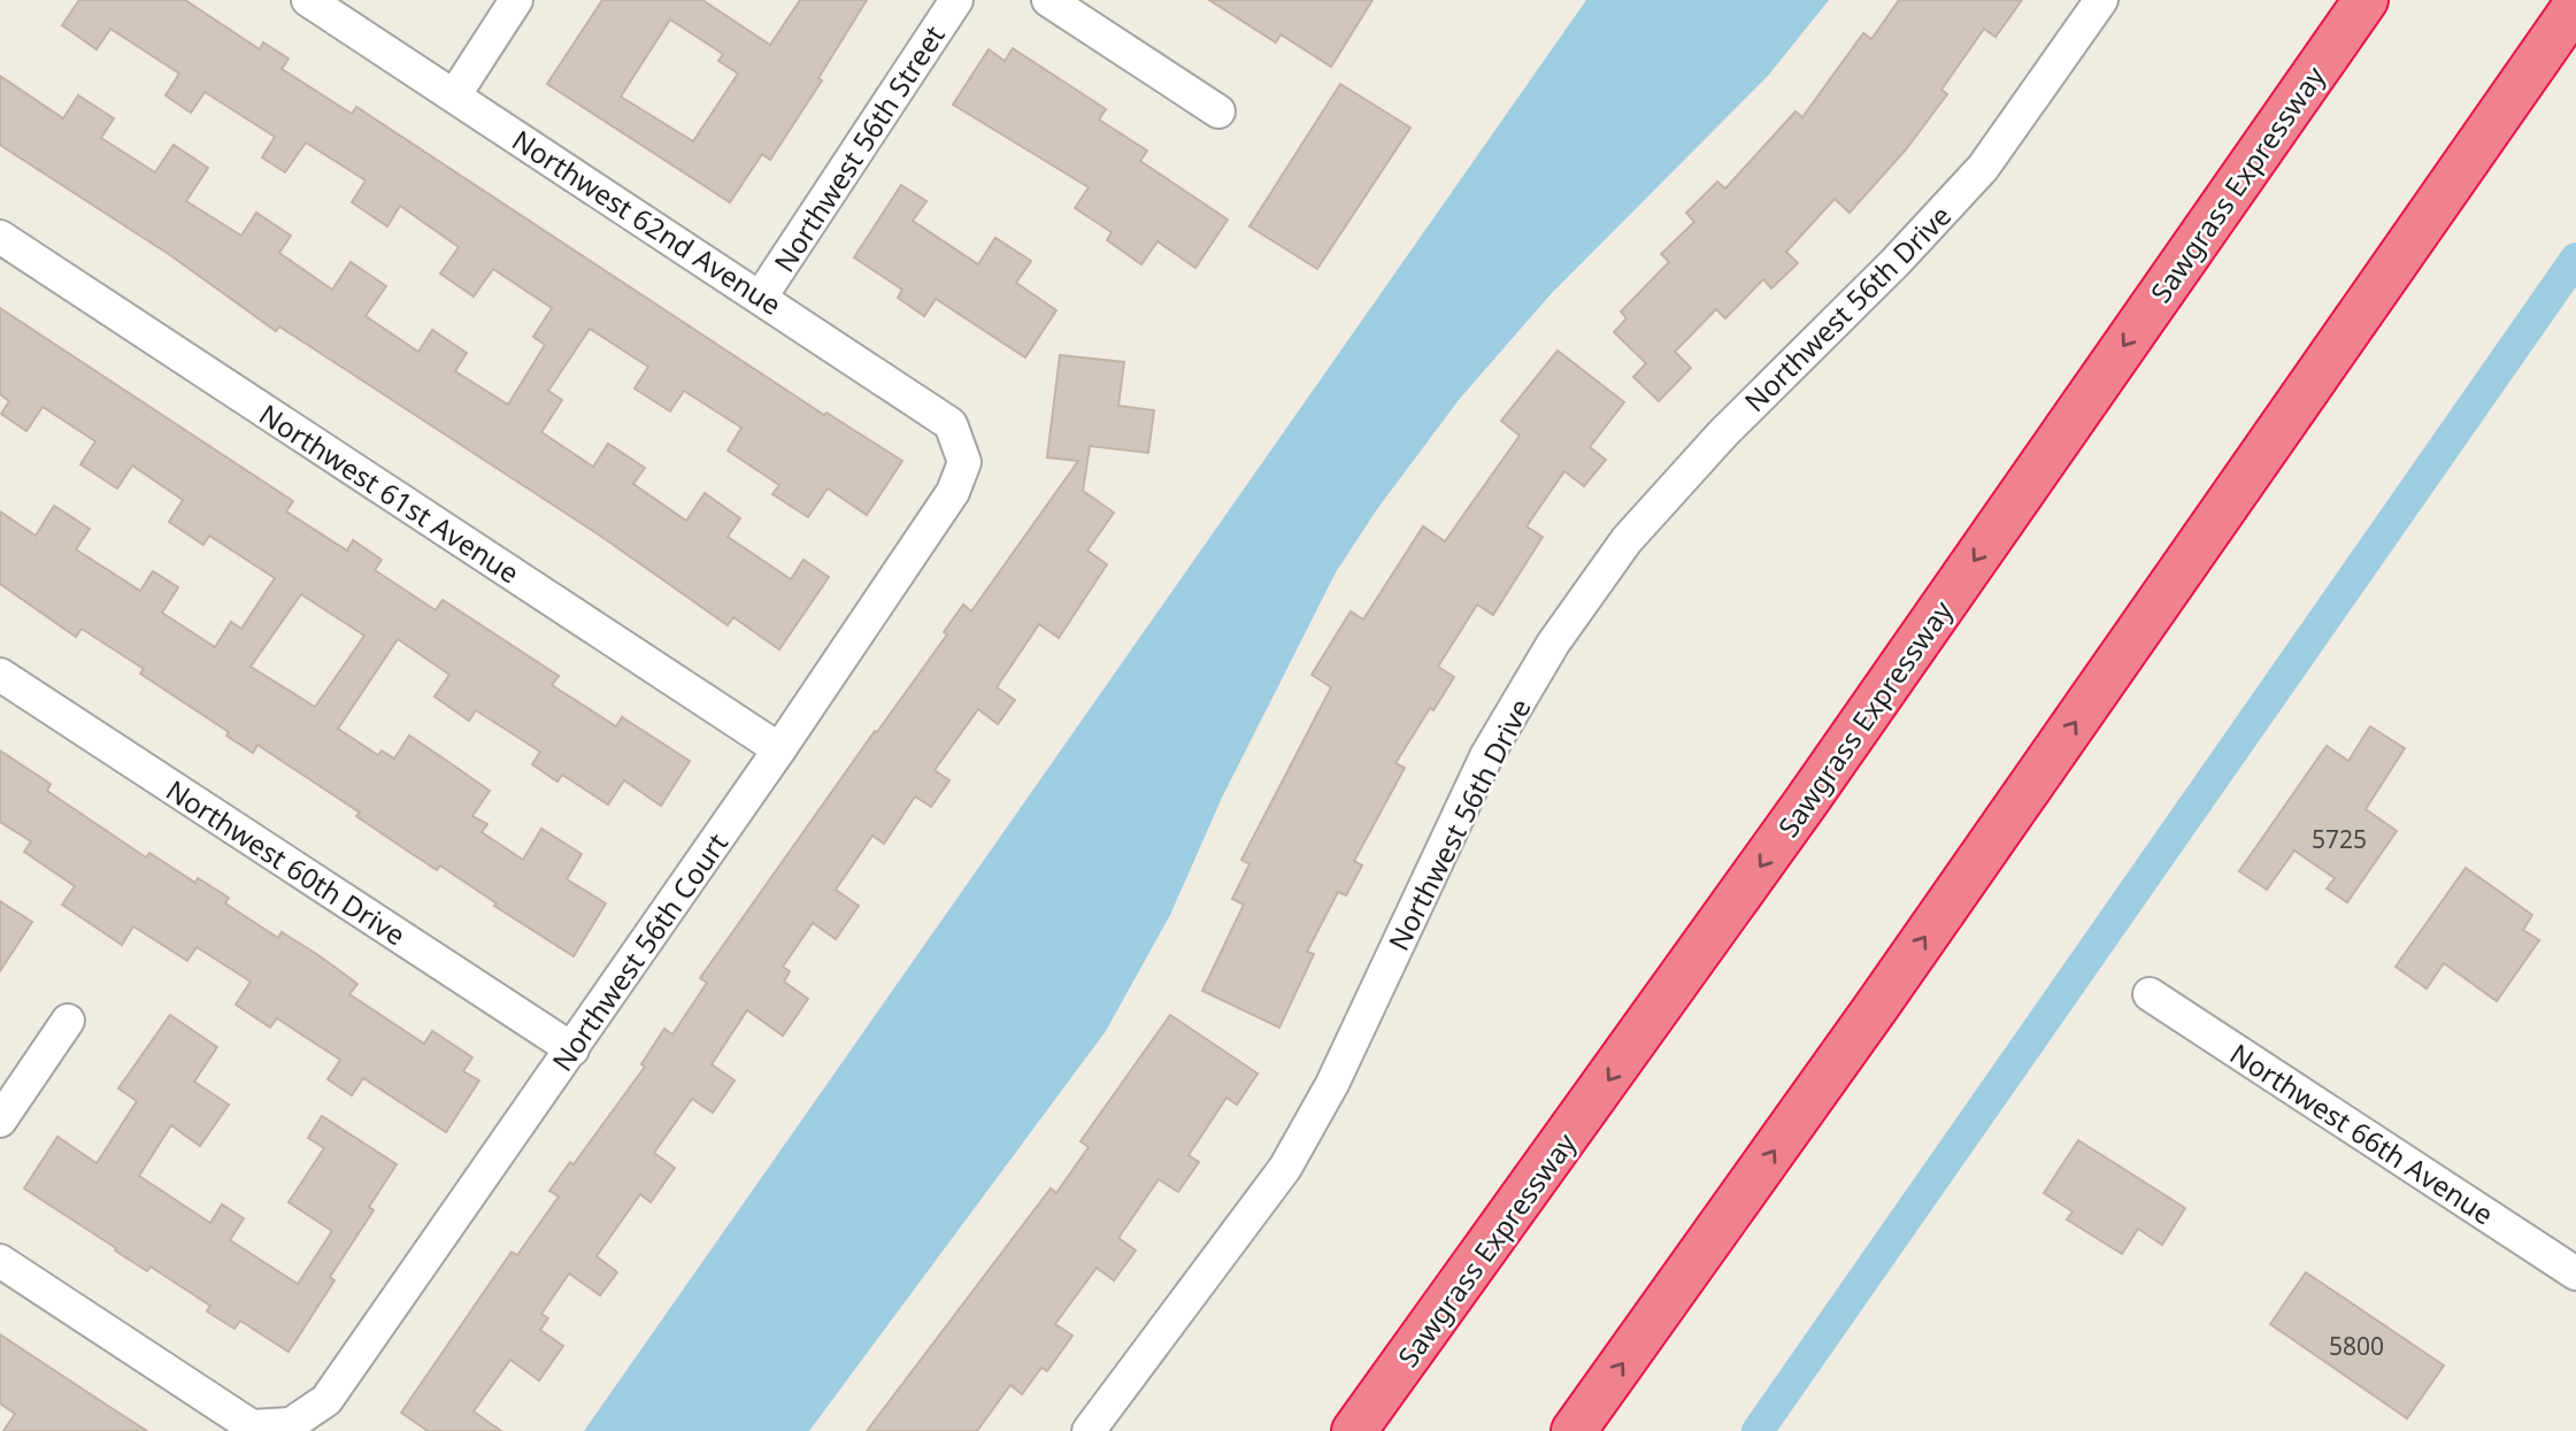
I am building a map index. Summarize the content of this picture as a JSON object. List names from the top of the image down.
{
  "streets": {
    "highway": ["Sawgrass Expressway"],
    "street": [
      "Northwest 56th Street",
      "Northwest 62nd Avenue",
      "Northwest 56th Drive",
      "Northwest 61st Avenue",
      "Northwest 60th Drive",
      "Northwest 56th Court",
      "Northwest 66th Avenue"
    ]
  },
  "crossings": [
    ["Northwest 56th Street", "Northwest 62nd Avenue"],
    ["Northwest 62nd Avenue", "Northwest 56th Court"],
    ["Northwest 61st Avenue", "Northwest 56th Court"],
    ["Northwest 60th Drive", "Northwest 56th Court"]
  ],
  "house_numbers": ["5725", "5800"]
}
